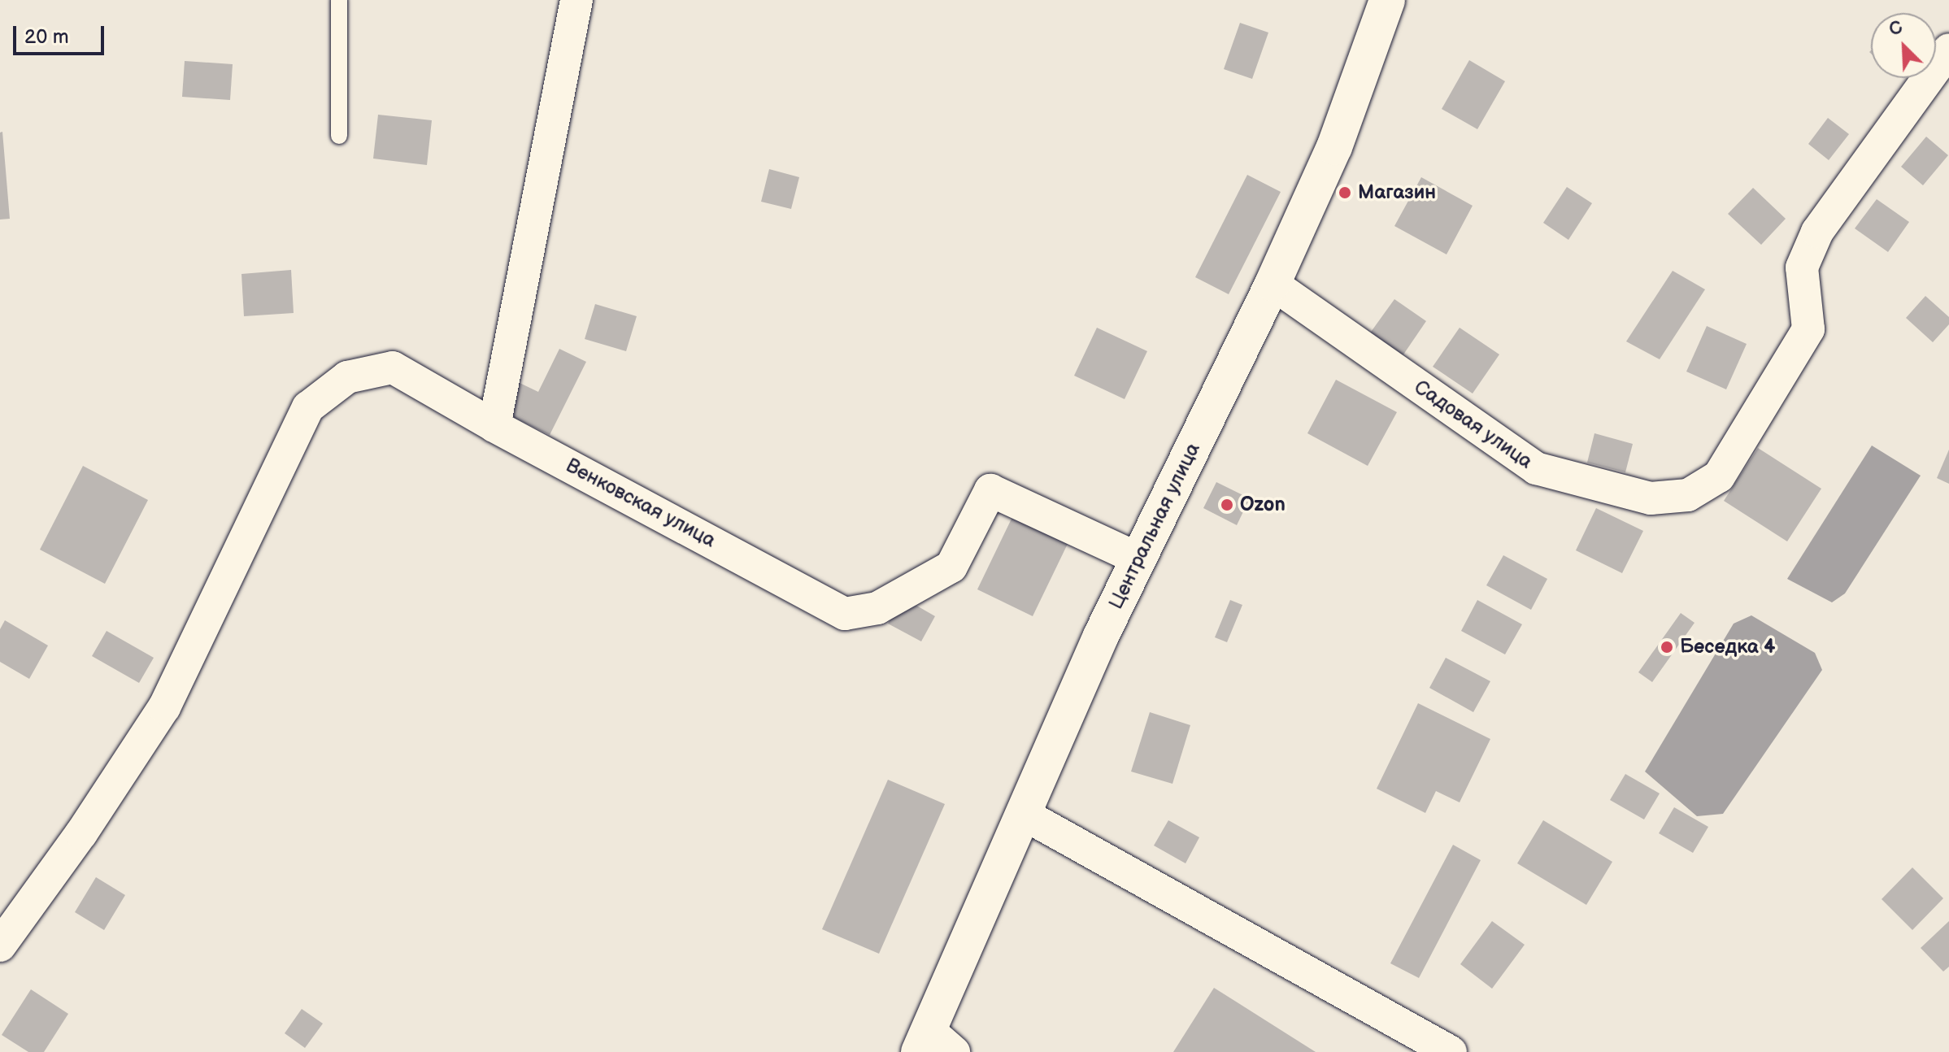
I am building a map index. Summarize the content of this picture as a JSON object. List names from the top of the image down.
{
  "streets": {
    "main road": ["Центральная улица"],
    "street": ["Садовая улица", "Венковская улица"]
  },
  "crossings": [
    ["Садовая улица", "Центральная улица"],
    ["Венковская улица", "Центральная улица"]
  ],
  "places": ["Магазин", "Ozon", "Беседка 4"],
  "scale_bar": "20 m",
  "north": "top left"
}
